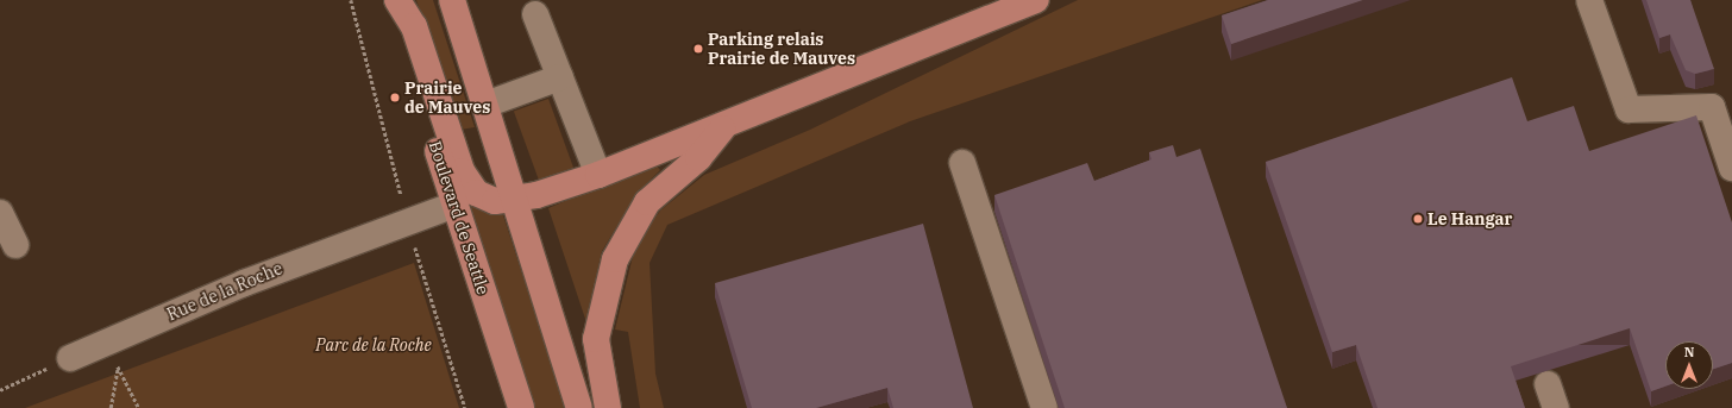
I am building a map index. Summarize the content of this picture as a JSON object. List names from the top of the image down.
{
  "streets": {
    "main road": ["Boulevard de Seattle"],
    "street": ["Rue de la Roche"]
  },
  "crossings": [
    ["Boulevard de Seattle", "Rue de la Roche"]
  ],
  "parks": ["Parc de la Roche"],
  "places": ["Parking relais Prairie de Mauves", "Prairie de Mauves", "Le Hangar"],
  "north": "top"
}
